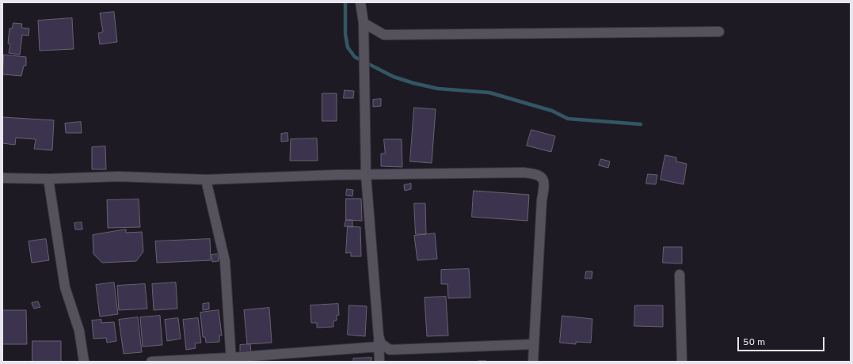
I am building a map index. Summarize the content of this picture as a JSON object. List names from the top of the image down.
{
  "scale_bar": "50 m"
}
